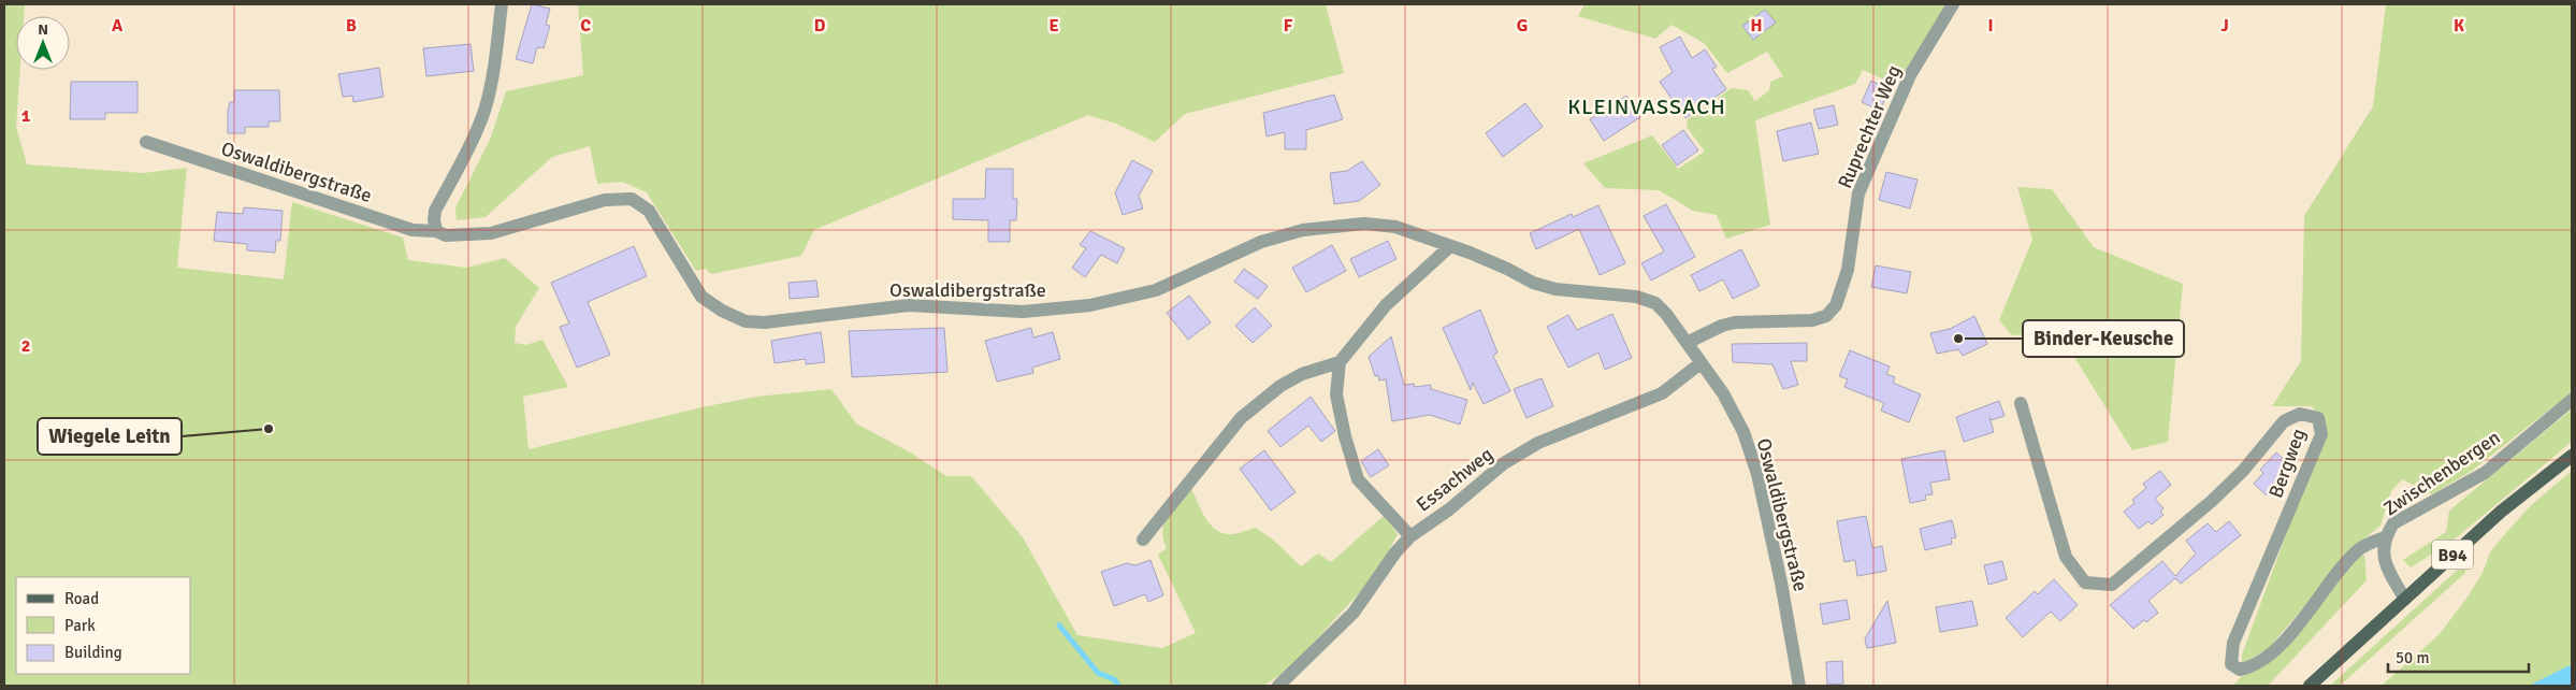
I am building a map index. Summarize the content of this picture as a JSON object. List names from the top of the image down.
{
  "streets": {
    "main road": ["B94"],
    "street": [
      "Ruprechter Weg",
      "Oswaldibergstraße",
      "Bergweg",
      "Zwischenbergen",
      "Essachweg"
    ]
  },
  "crossings": [
    ["Ruprechter Weg", "Oswaldibergstraße"],
    ["Oswaldibergstraße", "Essachweg"],
    ["Bergweg", "Zwischenbergen"],
    ["Zwischenbergen", "B94"]
  ],
  "districts": ["KLEINVASSACH"],
  "places": ["Binder-Keusche", "Wiegele Leitn"],
  "legend": ["Road", "Park", "Building"],
  "scale_bar": "50 m",
  "north": "top",
  "grid": {
    "columns": [
      "A",
      "B",
      "C",
      "D",
      "E",
      "F",
      "G",
      "H",
      "I",
      "J",
      "K"
    ],
    "rows": ["1", "2"]
  }
}
